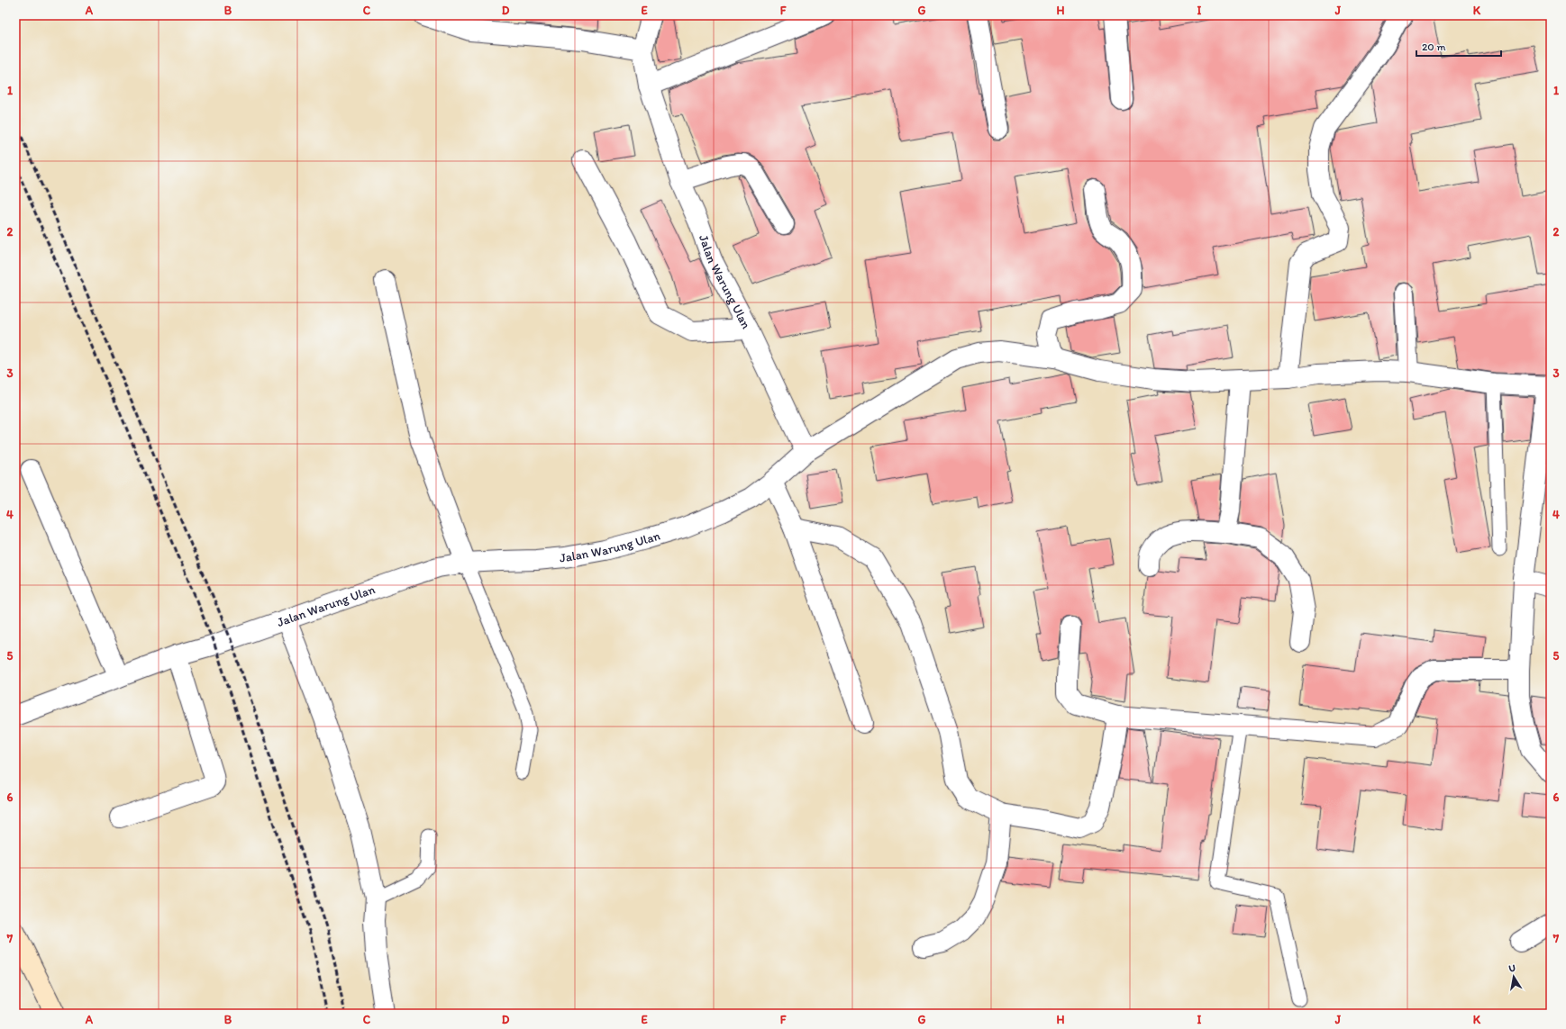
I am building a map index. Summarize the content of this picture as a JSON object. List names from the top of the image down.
{
  "streets": {
    "street": ["Jalan Warung Ulan"]
  },
  "scale_bar": "20 m",
  "north": "top",
  "grid": {
    "columns": [
      "A",
      "B",
      "C",
      "D",
      "E",
      "F",
      "G",
      "H",
      "I",
      "J",
      "K"
    ],
    "rows": [
      "1",
      "2",
      "3",
      "4",
      "5",
      "6",
      "7"
    ]
  }
}
